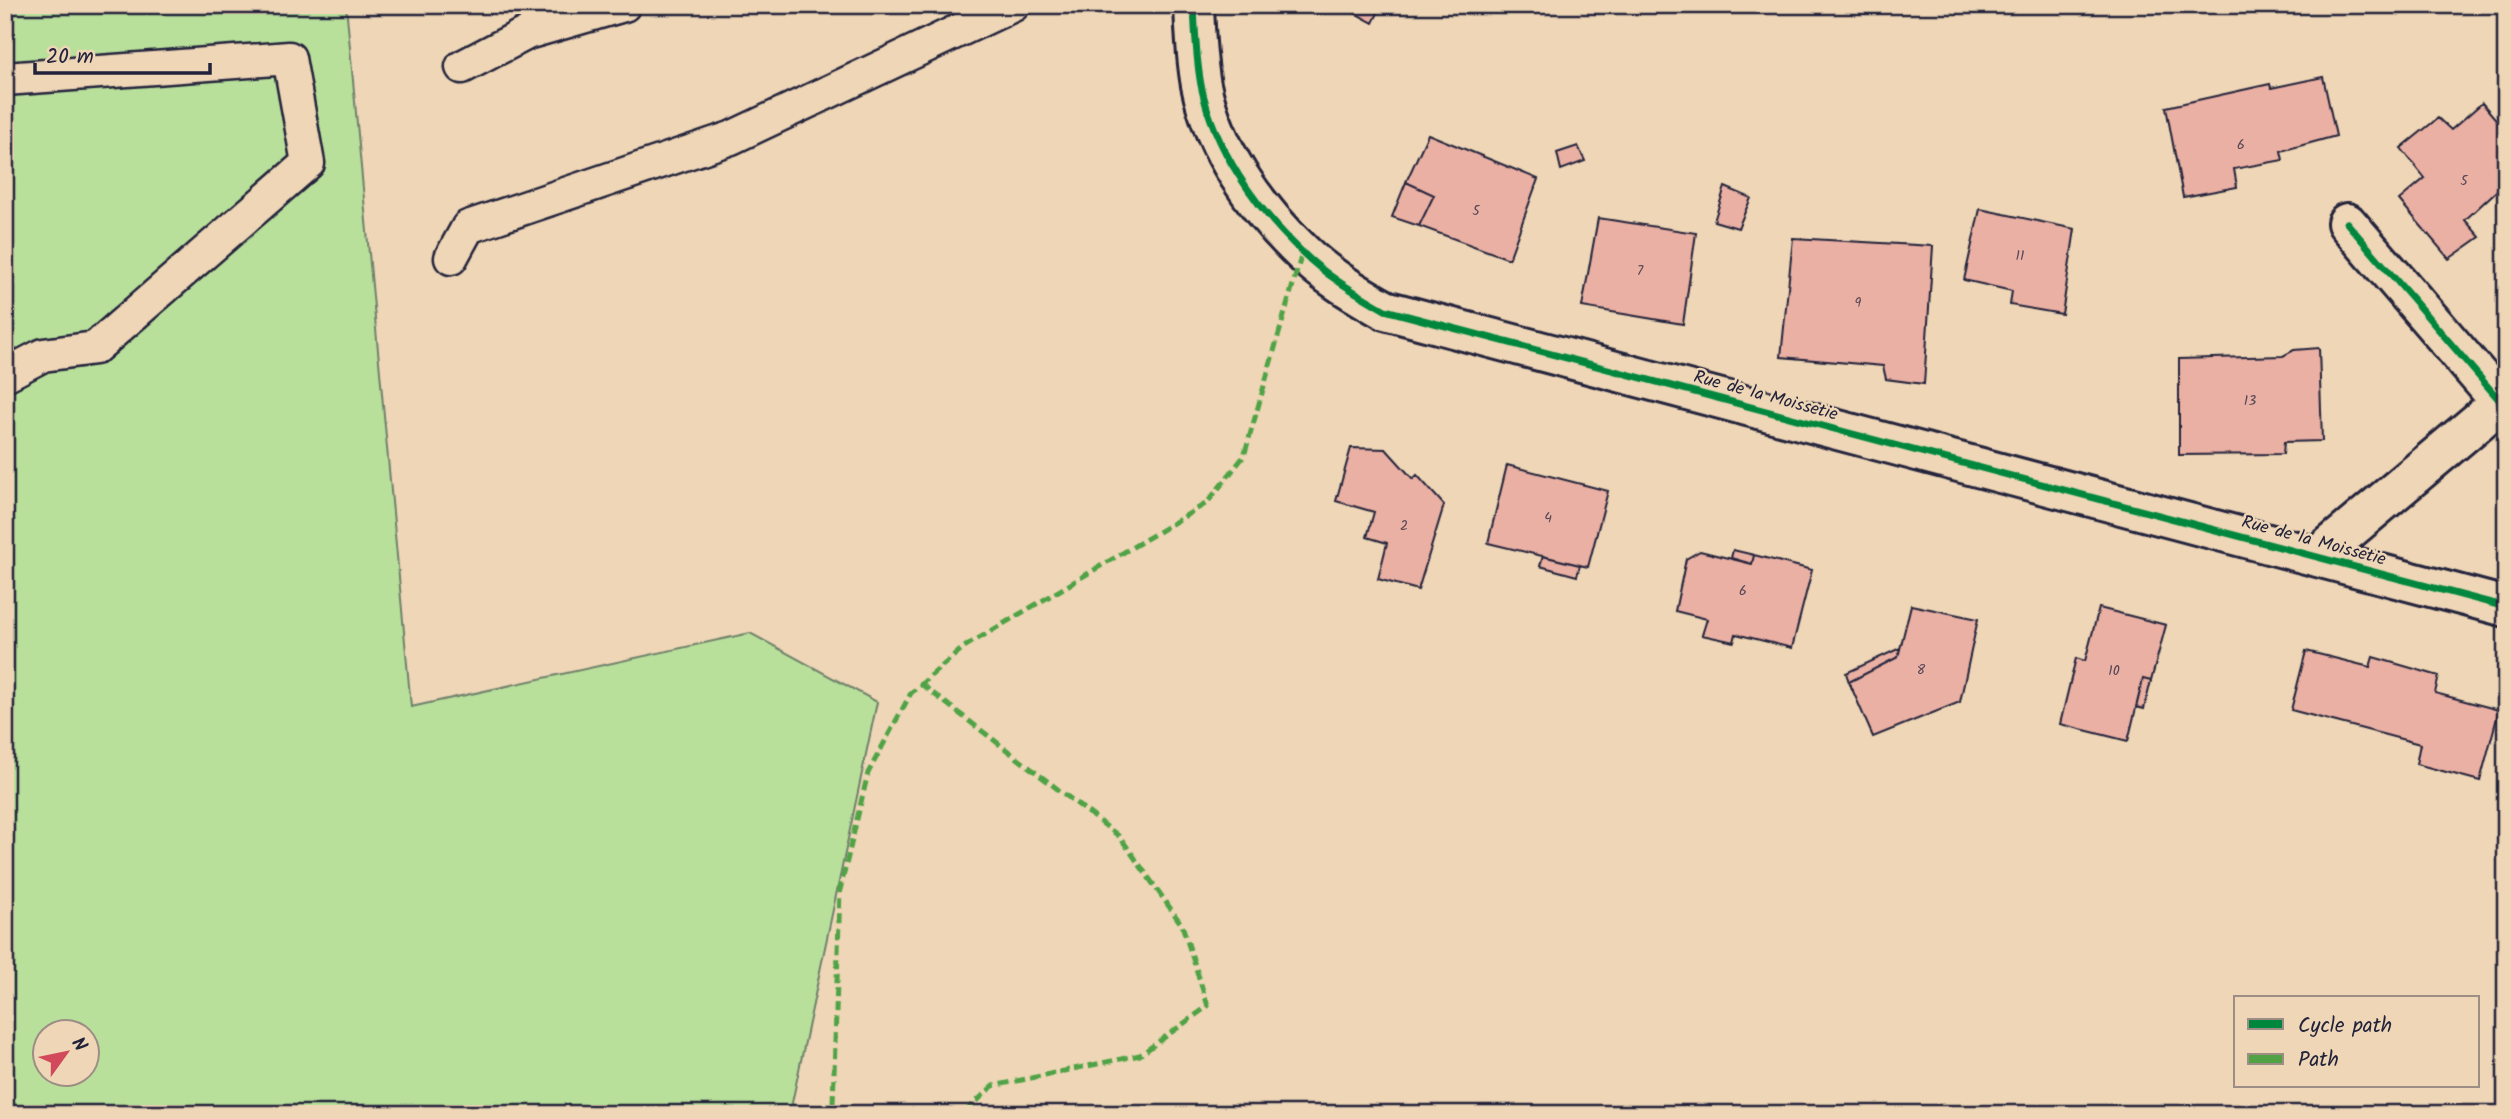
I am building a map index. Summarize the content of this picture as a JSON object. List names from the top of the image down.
{
  "streets": {
    "street": ["Rue de la Moissetie"]
  },
  "house_numbers": [
    "6",
    "5",
    "5",
    "11",
    "7",
    "9",
    "13",
    "4",
    "2",
    "6",
    "8",
    "10"
  ],
  "legend": ["Cycle path", "Path"],
  "scale_bar": "20 m",
  "north": "top right"
}
